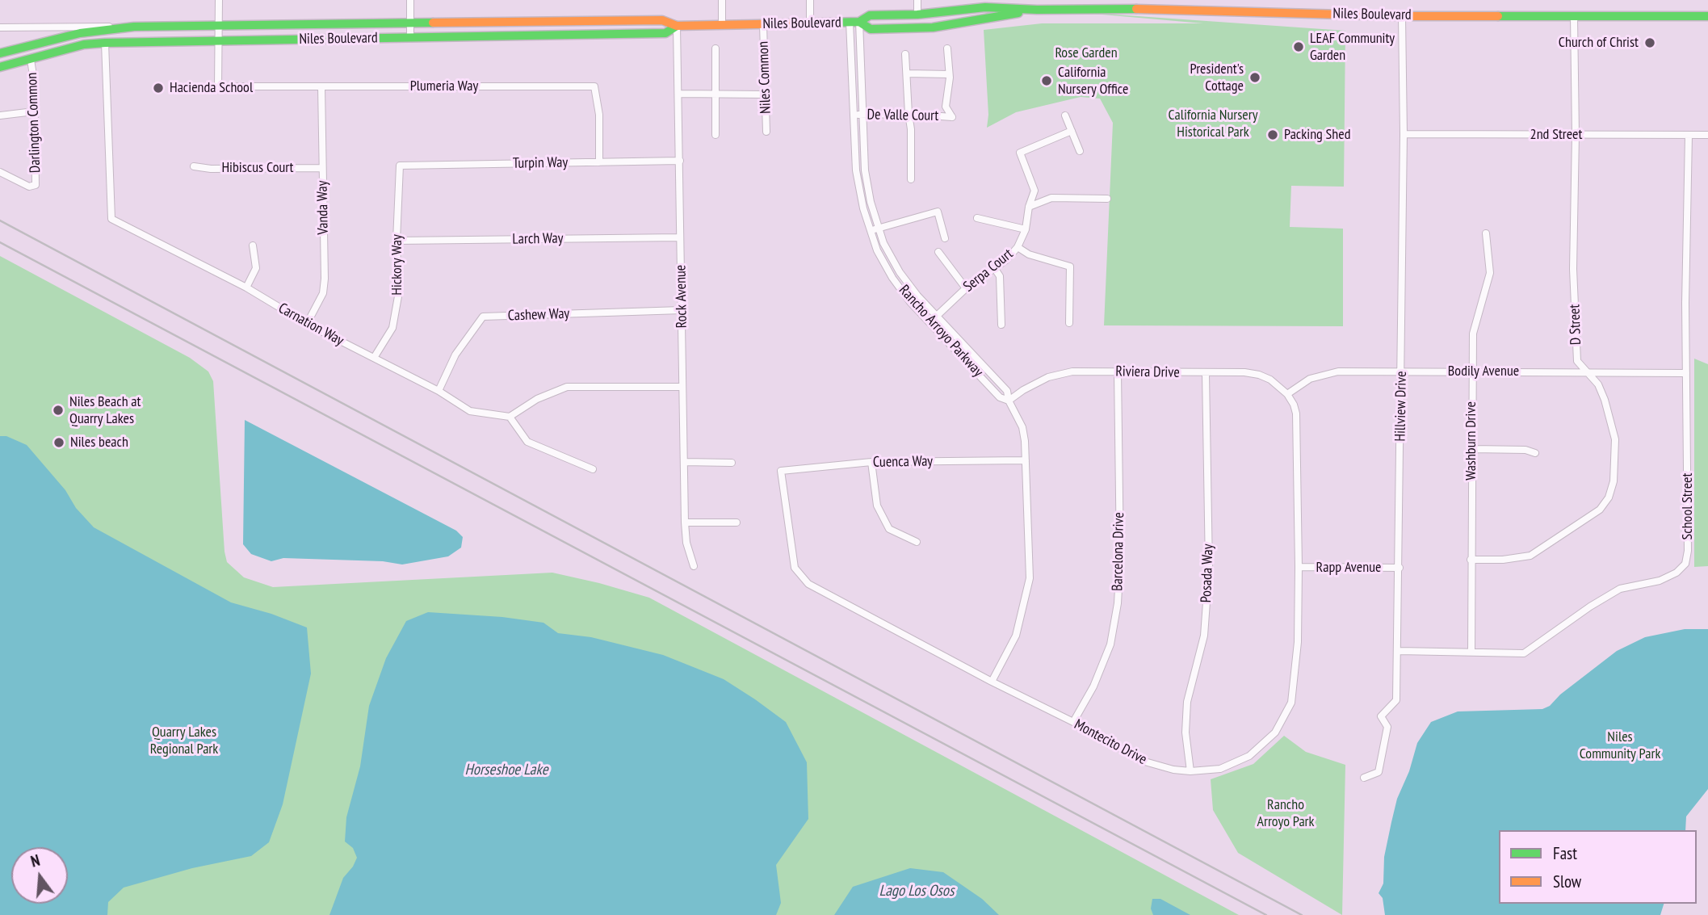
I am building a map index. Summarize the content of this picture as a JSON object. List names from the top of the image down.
{
  "streets": {
    "main road": ["Niles Boulevard"],
    "street": [
      "Niles Common",
      "Plumeria Way",
      "De Valle Court",
      "Darlington Common",
      "2nd Street",
      "Turpin Way",
      "Hibiscus Court",
      "Vanda Way",
      "Larch Way",
      "Hickory Way",
      "Serpa Court",
      "Rock Avenue",
      "Cashew Way",
      "Carnation Way",
      "D Street",
      "Rancho Arroyo Parkway",
      "Bodily Avenue",
      "Riviera Drive",
      "Hillview Drive",
      "Washburn Drive",
      "Cuenca Way",
      "School Street",
      "Barcelona Drive",
      "Rapp Avenue",
      "Posada Way",
      "Montecito Drive"
    ]
  },
  "crossings": [
    ["Niles Boulevard", "Niles Common"],
    ["Niles Boulevard", "Plumeria Way"],
    ["Niles Boulevard", "Darlington Common"],
    ["Niles Boulevard", "Rock Avenue"],
    ["Niles Boulevard", "Carnation Way"],
    ["Niles Boulevard", "D Street"],
    ["Niles Boulevard", "Rancho Arroyo Parkway"],
    ["Niles Boulevard", "Hillview Drive"],
    ["Plumeria Way", "Turpin Way"],
    ["Plumeria Way", "Vanda Way"],
    ["De Valle Court", "Rancho Arroyo Parkway"],
    ["2nd Street", "D Street"],
    ["2nd Street", "Hillview Drive"],
    ["2nd Street", "School Street"],
    ["Turpin Way", "Hickory Way"],
    ["Turpin Way", "Rock Avenue"],
    ["Hibiscus Court", "Vanda Way"],
    ["Vanda Way", "Carnation Way"],
    ["Larch Way", "Hickory Way"],
    ["Larch Way", "Rock Avenue"],
    ["Hickory Way", "Carnation Way"],
    ["Serpa Court", "Rancho Arroyo Parkway"],
    ["Rock Avenue", "Cashew Way"],
    ["Cashew Way", "Carnation Way"],
    ["D Street", "Bodily Avenue"],
    ["D Street", "Washburn Drive"],
    ["Rancho Arroyo Parkway", "Riviera Drive"],
    ["Rancho Arroyo Parkway", "Cuenca Way"],
    ["Rancho Arroyo Parkway", "Montecito Drive"],
    ["Bodily Avenue", "Riviera Drive"],
    ["Bodily Avenue", "Hillview Drive"],
    ["Bodily Avenue", "Washburn Drive"],
    ["Bodily Avenue", "School Street"],
    ["Bodily Avenue", "Montecito Drive"],
    ["Riviera Drive", "Barcelona Drive"],
    ["Riviera Drive", "Posada Way"],
    ["Riviera Drive", "Montecito Drive"],
    ["Hillview Drive", "School Street"],
    ["Hillview Drive", "Rapp Avenue"],
    ["Washburn Drive", "School Street"],
    ["Cuenca Way", "Montecito Drive"],
    ["Barcelona Drive", "Montecito Drive"],
    ["Rapp Avenue", "Montecito Drive"],
    ["Posada Way", "Montecito Drive"]
  ],
  "water": ["Horseshoe Lake", "Lago Los Osos"],
  "parks": [
    "Rose Garden",
    "California Nursery Historical Park",
    "Quarry Lakes Regional Park",
    "Niles Community Park",
    "Rancho Arroyo Park"
  ],
  "places": [
    "Church of Christ",
    "LEAF Community Garden",
    "President's Cottage",
    "California Nursery Office",
    "Hacienda School",
    "Packing Shed",
    "Niles Beach at Quarry Lakes",
    "Niles beach"
  ],
  "legend": ["Fast", "Slow"],
  "north": "top"
}
